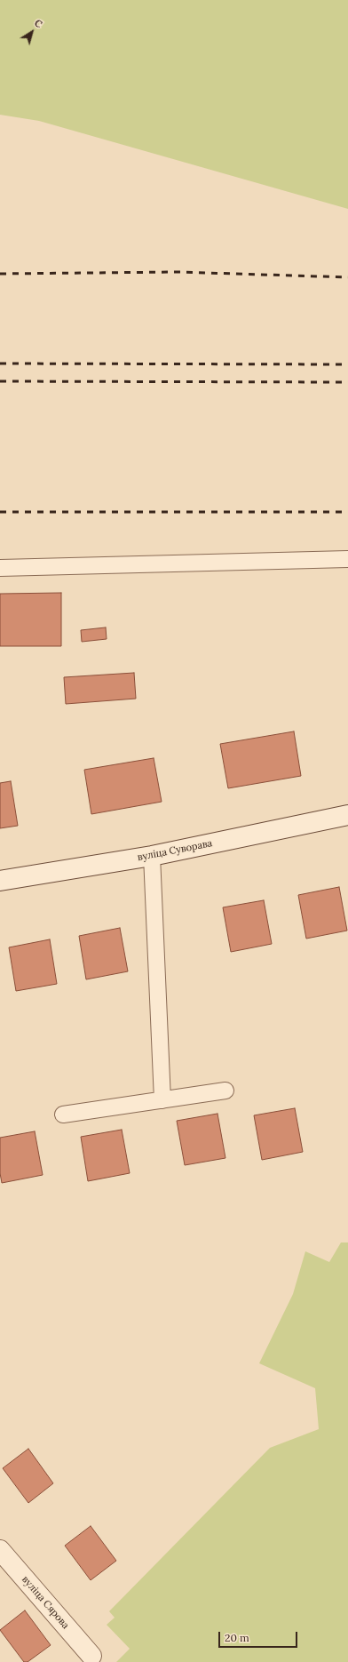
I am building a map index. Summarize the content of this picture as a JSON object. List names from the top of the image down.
{
  "streets": {
    "street": ["вуліца Суворава", "вуліца Сярова"]
  },
  "scale_bar": "20 m",
  "north": "top right"
}
